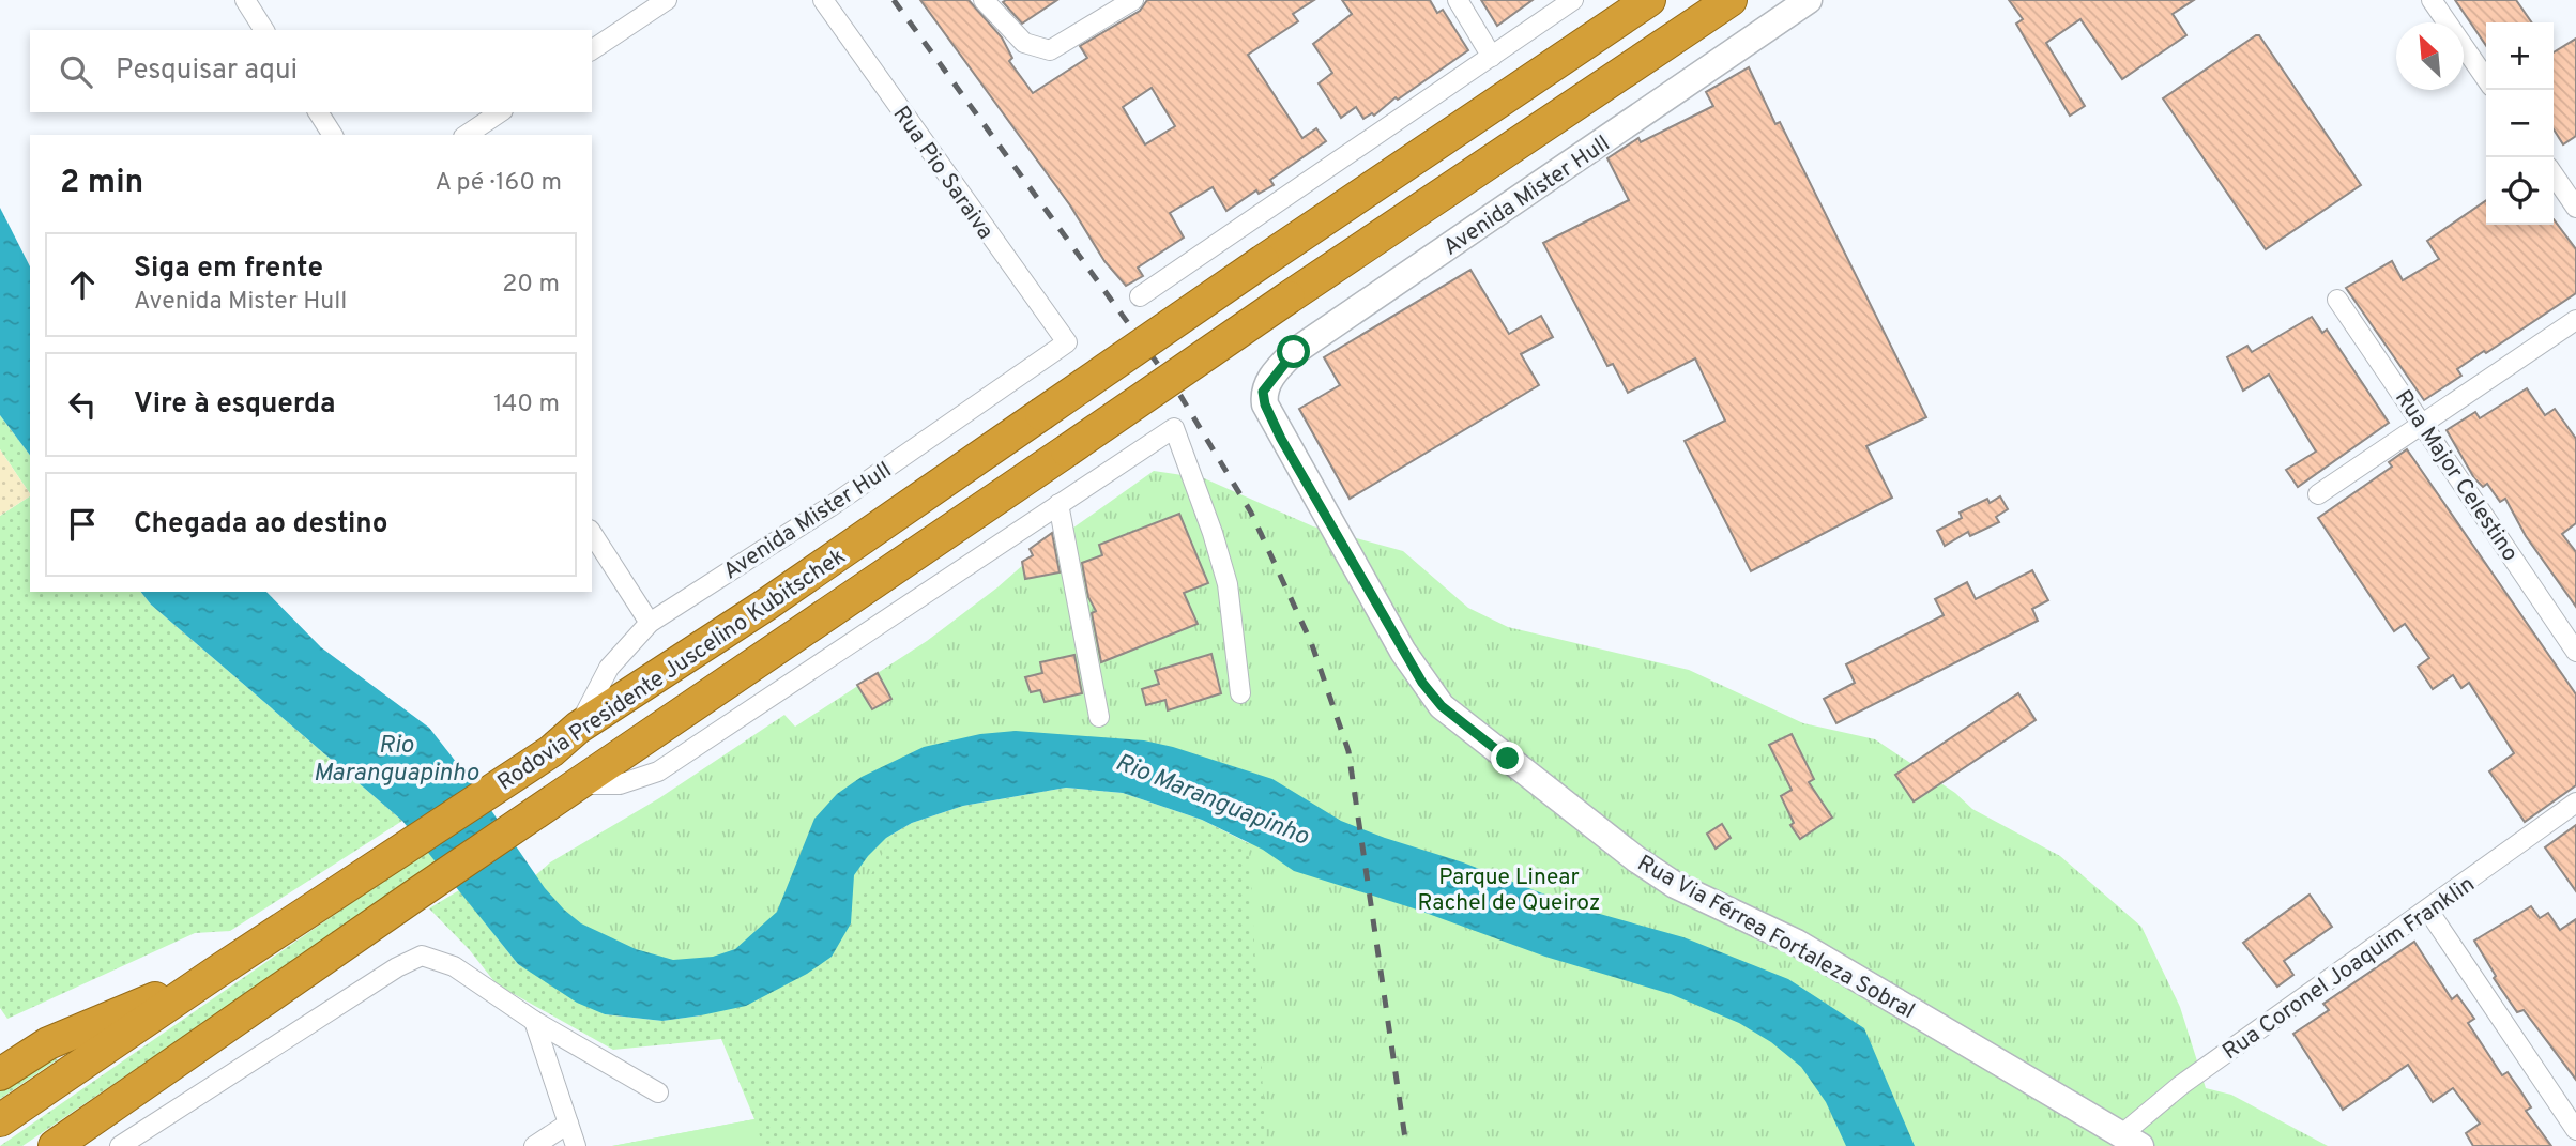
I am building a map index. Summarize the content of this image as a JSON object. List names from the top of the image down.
{
  "streets": {
    "highway": ["Rodovia Presidente Juscelino Kubitschek"],
    "main road": ["Avenida Mister Hull", "Rua Via Férrea Fortaleza Sobral"],
    "street": ["Rua Pio Saraiva", "Rua Major Celestino", "Rua Coronel Joaquim Franklin"]
  },
  "crossings": [
    ["Rua Pio Saraiva", "Avenida Mister Hull"],
    ["Avenida Mister Hull", "Rodovia Presidente Juscelino Kubitschek"],
    ["Avenida Mister Hull", "Rua Via Férrea Fortaleza Sobral"],
    ["Rua Via Férrea Fortaleza Sobral", "Rua Coronel Joaquim Franklin"]
  ],
  "water": ["Rio Maranguapinho"],
  "parks": ["Parque Linear Rachel de Queiroz"],
  "north": "top left",
  "page": {
    "map_buttons": ["+", "−"],
    "search": "Pesquisar aqui",
    "heading": ["2 min", "A pé · 160 m"],
    "list": [
      ["Siga em frente", "Avenida Mister Hull", "20 m"],
      ["Vire à esquerda", "140 m"],
      "Chegada ao destino"
    ]
  }
}
